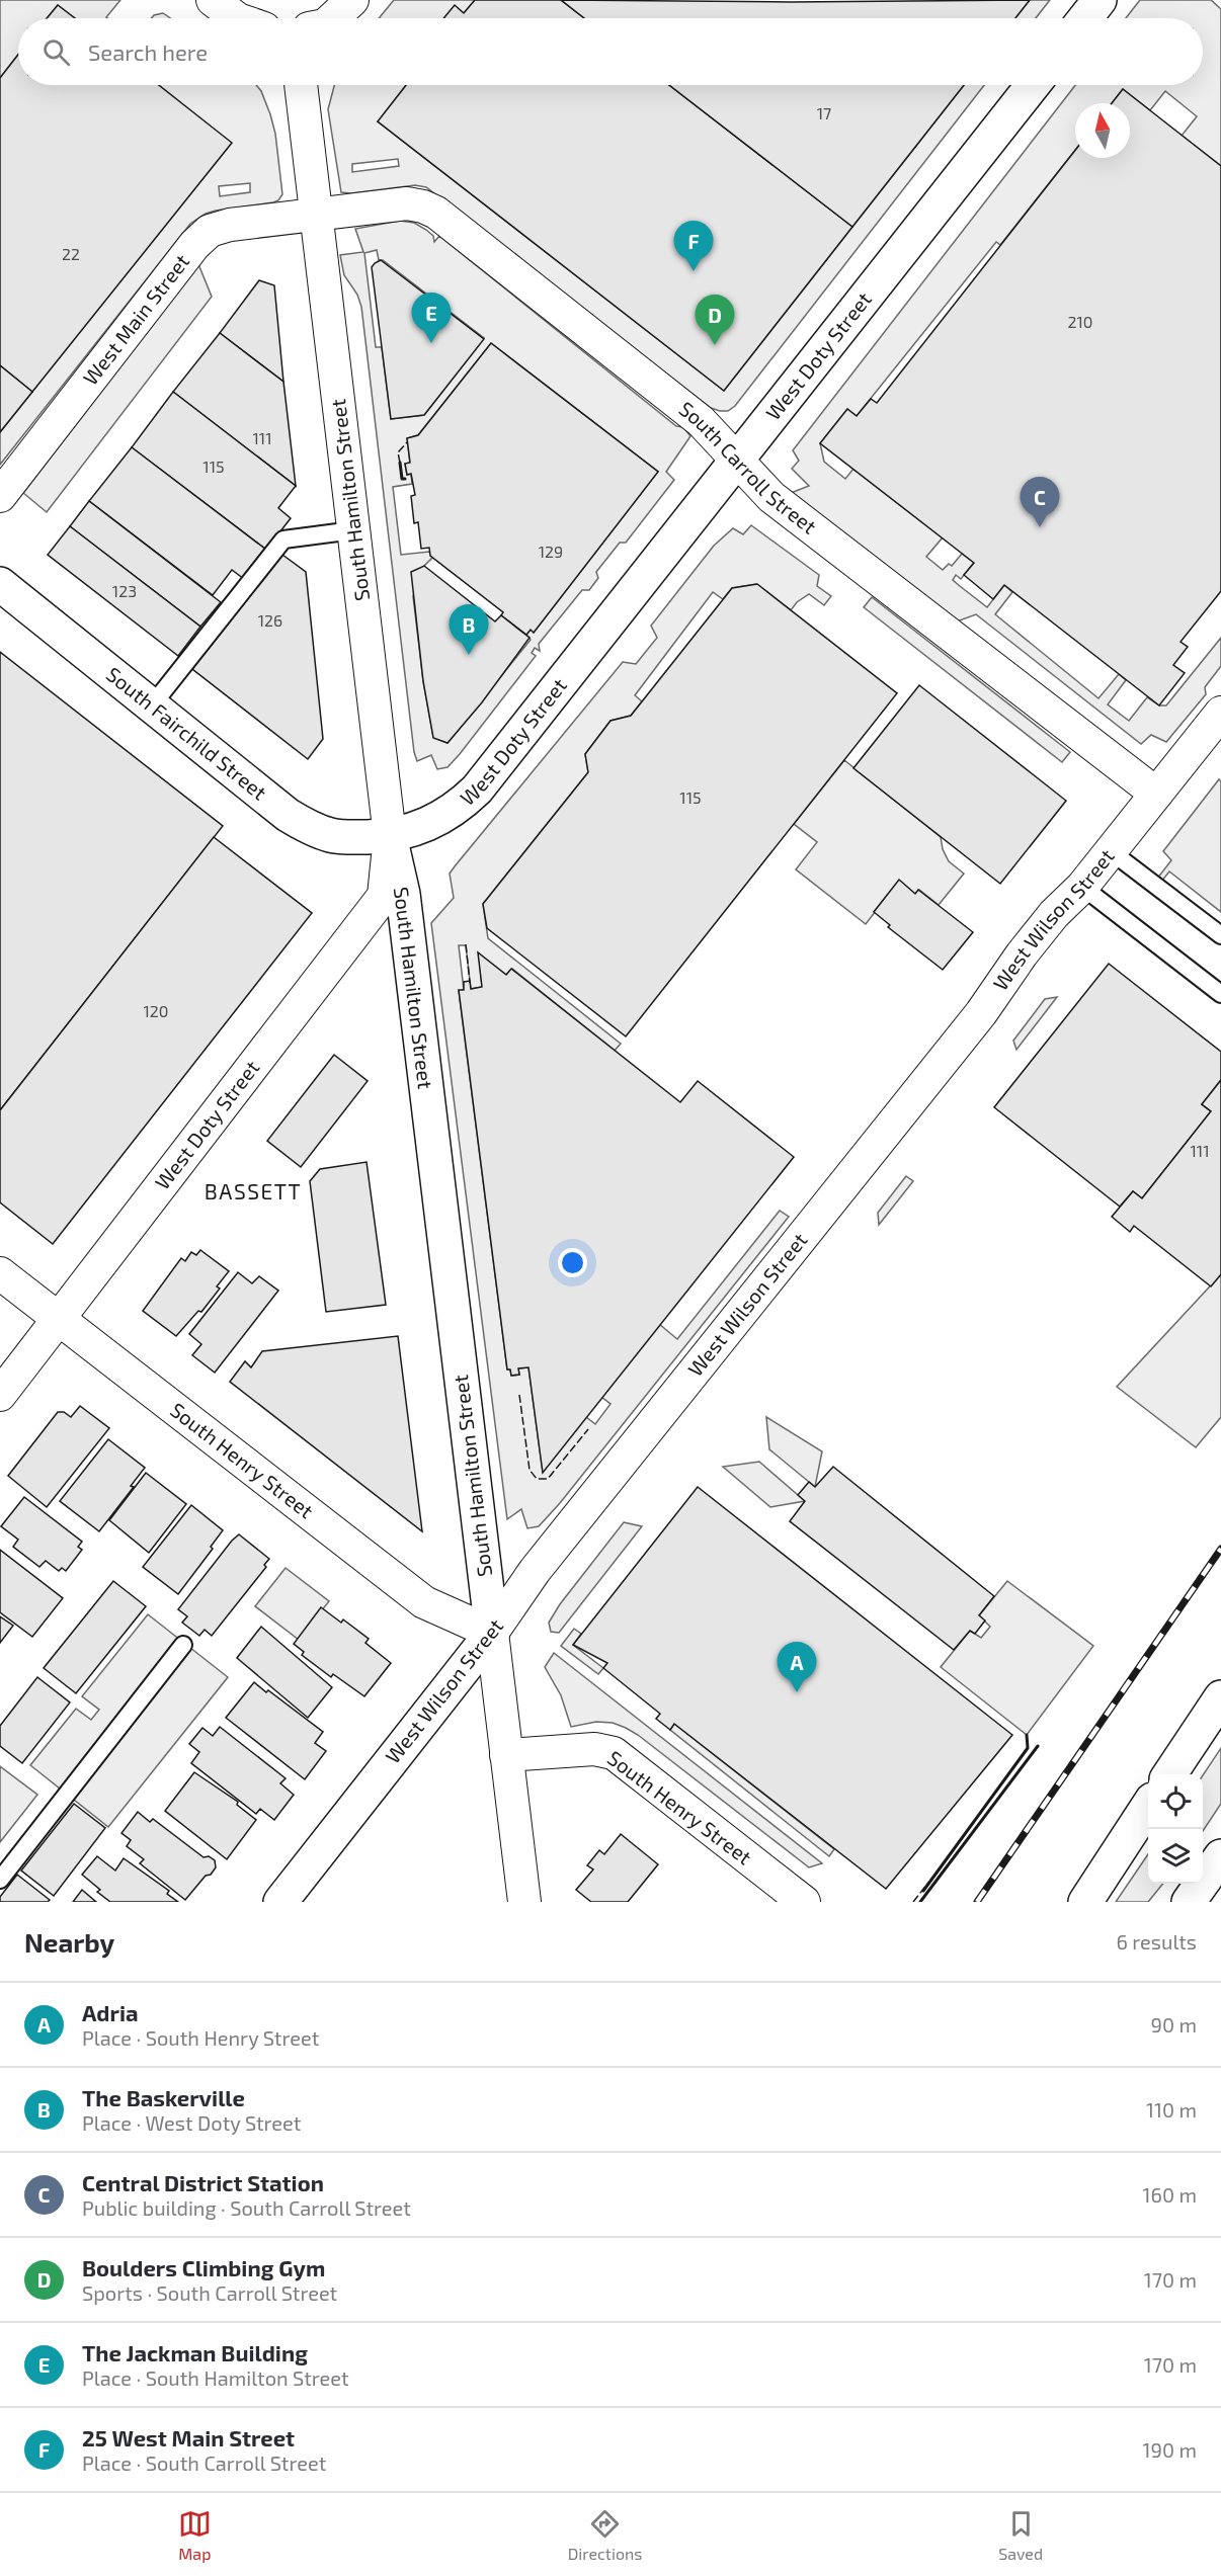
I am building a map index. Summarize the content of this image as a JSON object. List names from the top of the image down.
{
  "streets": {
    "street": [
      "West Main Street",
      "West Doty Street",
      "South Carroll Street",
      "South Hamilton Street",
      "South Fairchild Street",
      "West Wilson Street",
      "South Henry Street"
    ]
  },
  "crossings": [
    ["West Main Street", "South Carroll Street"],
    ["West Main Street", "South Hamilton Street"],
    ["West Doty Street", "South Carroll Street"],
    ["West Doty Street", "South Hamilton Street"],
    ["West Doty Street", "South Fairchild Street"],
    ["West Doty Street", "South Henry Street"],
    ["South Carroll Street", "South Hamilton Street"],
    ["South Carroll Street", "West Wilson Street"],
    ["South Hamilton Street", "South Fairchild Street"],
    ["South Hamilton Street", "West Wilson Street"],
    ["South Hamilton Street", "South Henry Street"],
    ["West Wilson Street", "South Henry Street"]
  ],
  "districts": ["BASSETT"],
  "house_numbers": [
    "17",
    "22",
    "210",
    "111",
    "115",
    "129",
    "123",
    "126",
    "115",
    "120",
    "111"
  ],
  "north": "top",
  "page": {
    "search": "Search here",
    "pins": [
      "F",
      "E",
      "D",
      "C",
      "B",
      "A"
    ],
    "heading": ["Nearby", "6 results"],
    "list": [
      {
        "mark": "A",
        "name": "Adria",
        "note": "Place · South Henry Street",
        "value": "90 m"
      },
      {
        "mark": "B",
        "name": "The Baskerville",
        "note": "Place · West Doty Street",
        "value": "110 m"
      },
      {
        "mark": "C",
        "name": "Central District Station",
        "note": "Public building · South Carroll Street",
        "value": "160 m"
      },
      {
        "mark": "D",
        "name": "Boulders Climbing Gym",
        "note": "Sports · South Carroll Street",
        "value": "170 m"
      },
      {
        "mark": "E",
        "name": "The Jackman Building",
        "note": "Place · South Hamilton Street",
        "value": "170 m"
      },
      {
        "mark": "F",
        "name": "25 West Main Street",
        "note": "Place · South Carroll Street",
        "value": "190 m"
      }
    ],
    "nav": ["Map", "Directions", "Saved"]
  }
}
